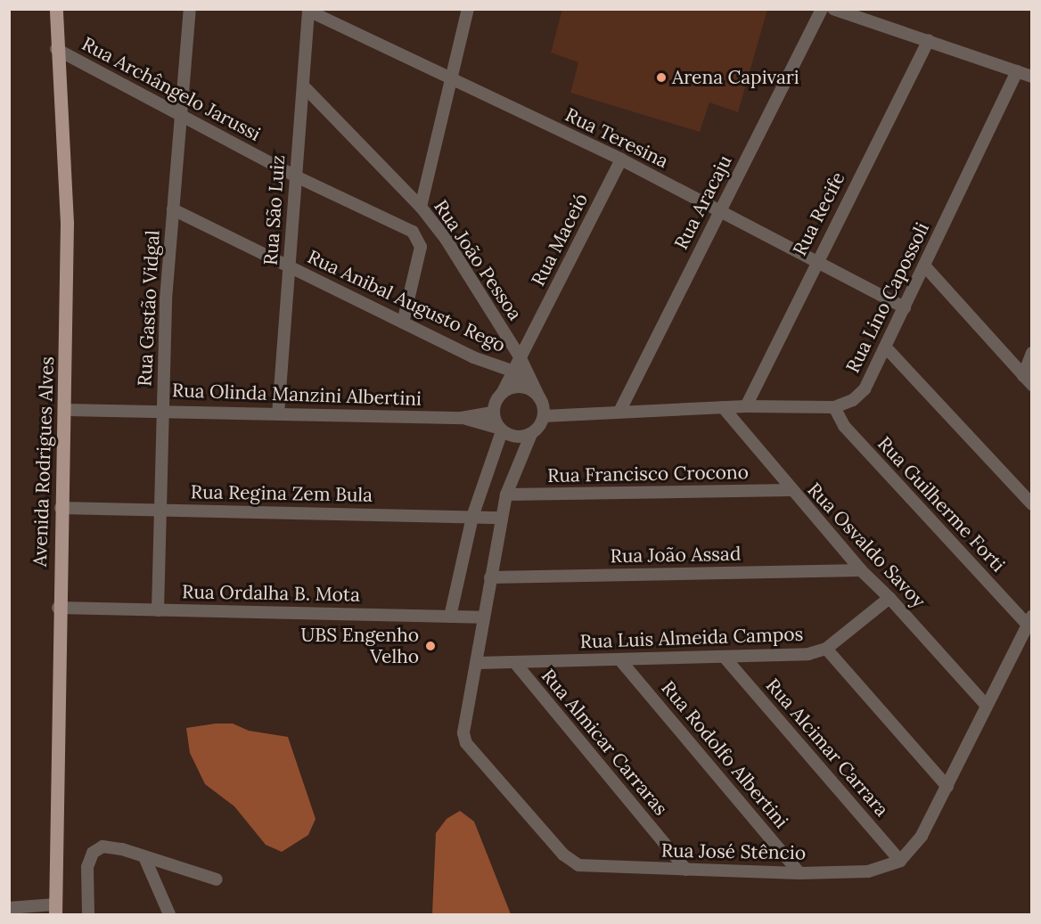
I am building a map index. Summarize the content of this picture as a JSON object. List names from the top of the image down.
{
  "streets": {
    "main road": ["Avenida Rodrigues Alves"],
    "street": [
      "Rua Archângelo Jarussi",
      "Rua Teresina",
      "Rua Aracaju",
      "Rua São Luiz",
      "Rua Recife",
      "Rua Maceió",
      "Rua João Pessoa",
      "Rua Lino Capossoli",
      "Rua Anibal Augusto Rego",
      "Rua Gastão Vidgal",
      "Rua Olinda Manzini Albertini",
      "Rua Francisco Crocono",
      "Rua Regina Zem Bula",
      "Rua Guilherme Forti",
      "Rua Osvaldo Savoy",
      "Rua João Assad",
      "Rua Ordalha B. Mota",
      "Rua Luis Almeida Campos",
      "Rua Almicar Carraras",
      "Rua Alcimar Carrara",
      "Rua Rodolfo Albertini",
      "Rua José Stêncio"
    ]
  },
  "crossings": [
    ["Rua Archângelo Jarussi", "Rua São Luiz"],
    ["Rua Archângelo Jarussi", "Rua Anibal Augusto Rego"],
    ["Rua Archângelo Jarussi", "Rua Gastão Vidgal"],
    ["Rua Archângelo Jarussi", "Avenida Rodrigues Alves"],
    ["Rua Teresina", "Rua Aracaju"],
    ["Rua Teresina", "Rua São Luiz"],
    ["Rua Teresina", "Rua Recife"],
    ["Rua Teresina", "Rua Maceió"],
    ["Rua Teresina", "Rua Lino Capossoli"],
    ["Rua Aracaju", "Rua Lino Capossoli"],
    ["Rua São Luiz", "Rua João Pessoa"],
    ["Rua São Luiz", "Rua Anibal Augusto Rego"],
    ["Rua São Luiz", "Rua Olinda Manzini Albertini"],
    ["Rua Recife", "Rua Lino Capossoli"],
    ["Rua Maceió", "Rua João Pessoa"],
    ["Rua Maceió", "Rua Lino Capossoli"],
    ["Rua Maceió", "Rua Anibal Augusto Rego"],
    ["Rua Maceió", "Rua Olinda Manzini Albertini"],
    ["Rua Maceió", "Rua José Stêncio"],
    ["Rua João Pessoa", "Rua Lino Capossoli"],
    ["Rua João Pessoa", "Rua Anibal Augusto Rego"],
    ["Rua João Pessoa", "Rua Olinda Manzini Albertini"],
    ["Rua João Pessoa", "Rua José Stêncio"],
    ["Rua Lino Capossoli", "Rua Anibal Augusto Rego"],
    ["Rua Lino Capossoli", "Rua Olinda Manzini Albertini"],
    ["Rua Lino Capossoli", "Rua Guilherme Forti"],
    ["Rua Lino Capossoli", "Rua Osvaldo Savoy"],
    ["Rua Lino Capossoli", "Rua José Stêncio"],
    ["Rua Anibal Augusto Rego", "Rua Gastão Vidgal"],
    ["Rua Anibal Augusto Rego", "Rua Olinda Manzini Albertini"],
    ["Rua Anibal Augusto Rego", "Rua José Stêncio"],
    ["Rua Gastão Vidgal", "Rua Olinda Manzini Albertini"],
    ["Rua Gastão Vidgal", "Rua Regina Zem Bula"],
    ["Rua Gastão Vidgal", "Rua Ordalha B. Mota"],
    ["Rua Olinda Manzini Albertini", "Avenida Rodrigues Alves"],
    ["Rua Olinda Manzini Albertini", "Rua José Stêncio"],
    ["Avenida Rodrigues Alves", "Rua Regina Zem Bula"],
    ["Avenida Rodrigues Alves", "Rua Ordalha B. Mota"],
    ["Rua Francisco Crocono", "Rua Osvaldo Savoy"],
    ["Rua Francisco Crocono", "Rua José Stêncio"],
    ["Rua Regina Zem Bula", "Rua José Stêncio"],
    ["Rua Osvaldo Savoy", "Rua João Assad"],
    ["Rua Osvaldo Savoy", "Rua Luis Almeida Campos"],
    ["Rua João Assad", "Rua José Stêncio"],
    ["Rua Ordalha B. Mota", "Rua José Stêncio"],
    ["Rua Luis Almeida Campos", "Rua Almicar Carraras"],
    ["Rua Luis Almeida Campos", "Rua Alcimar Carrara"],
    ["Rua Luis Almeida Campos", "Rua Rodolfo Albertini"],
    ["Rua Luis Almeida Campos", "Rua José Stêncio"],
    ["Rua Almicar Carraras", "Rua José Stêncio"],
    ["Rua Alcimar Carrara", "Rua José Stêncio"],
    ["Rua Rodolfo Albertini", "Rua José Stêncio"]
  ],
  "places": ["Arena Capivari", "UBS Engenho Velho"]
}
